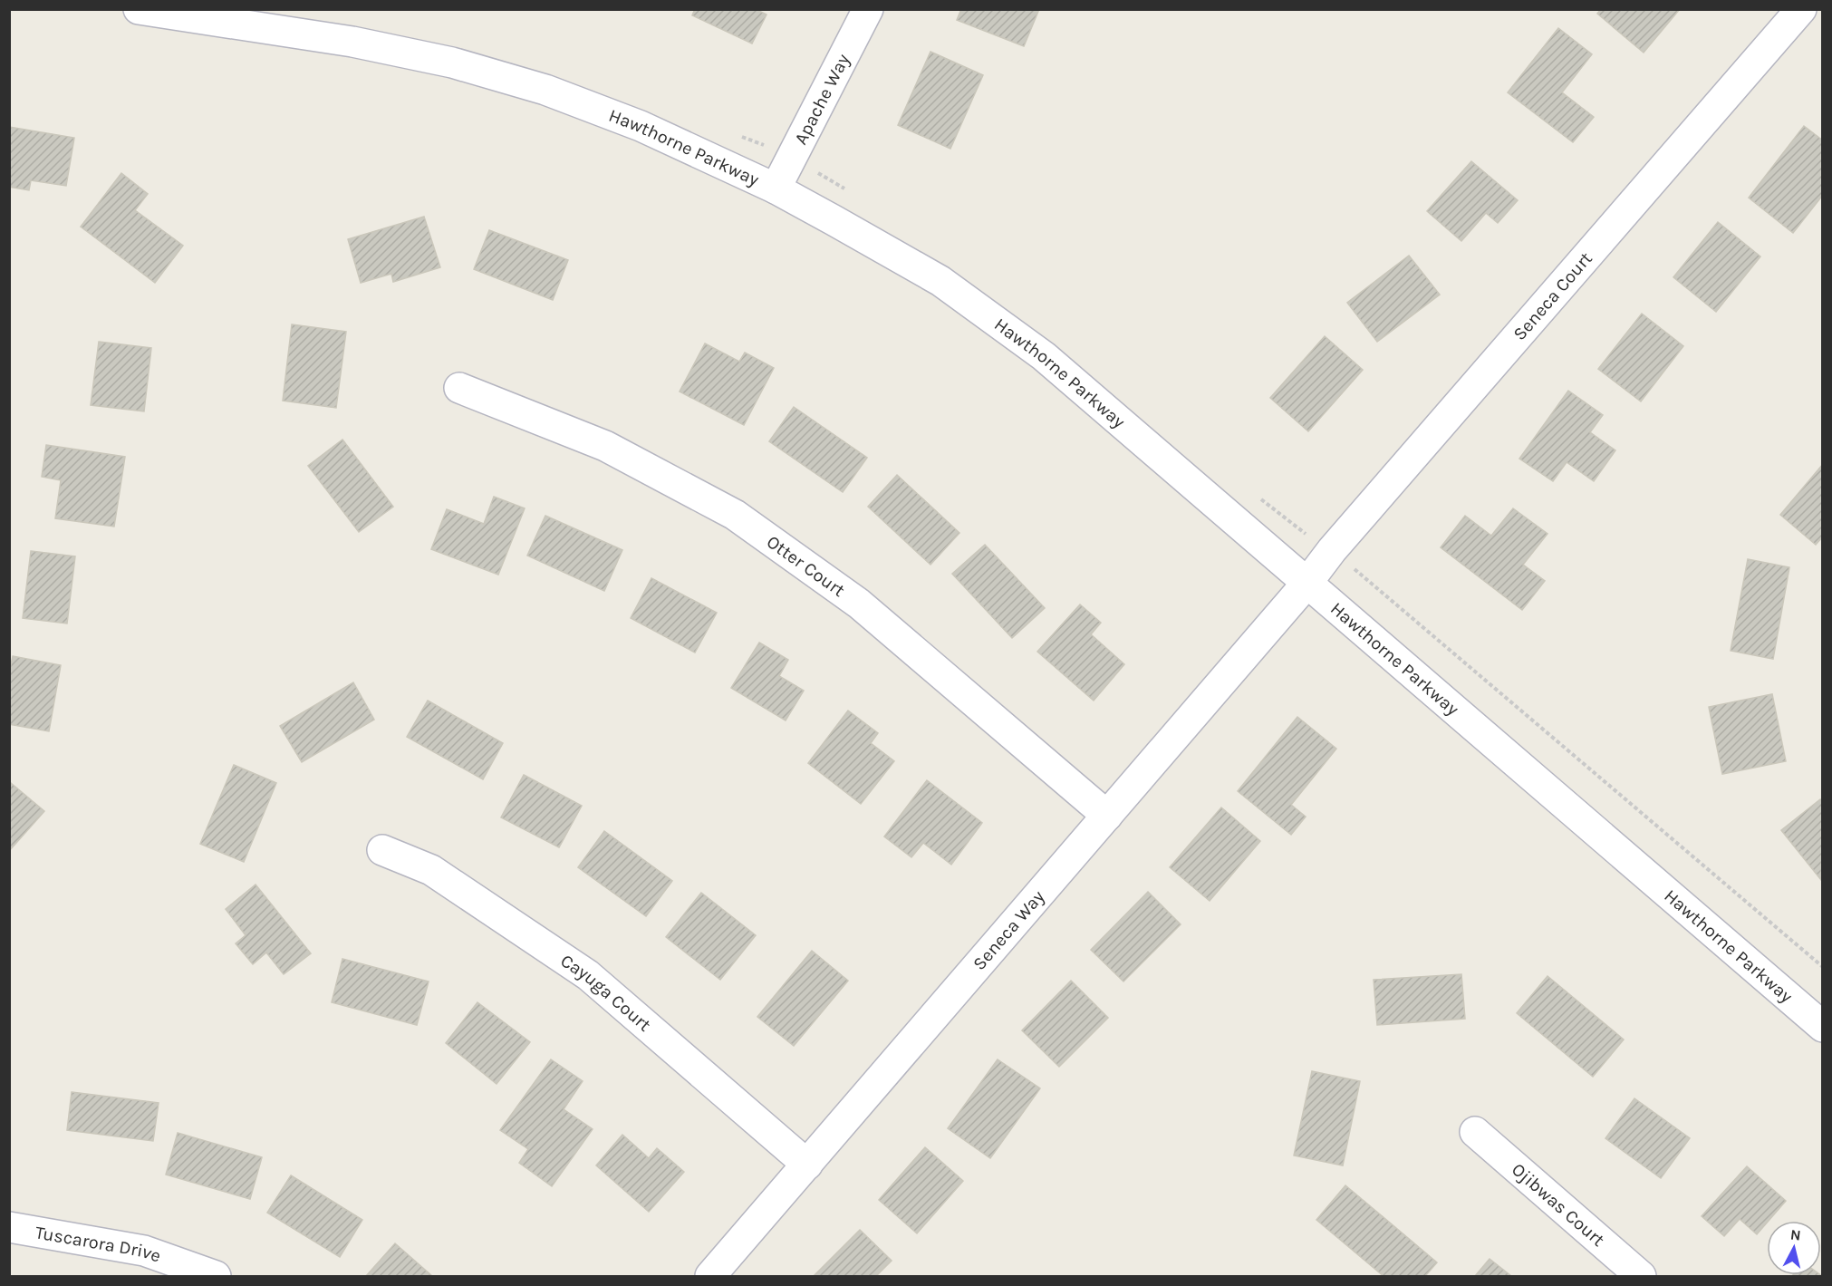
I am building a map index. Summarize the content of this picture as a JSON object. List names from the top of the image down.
{
  "streets": {
    "street": [
      "Apache Way",
      "Hawthorne Parkway",
      "Seneca Court",
      "Otter Court",
      "Seneca Way",
      "Cayuga Court",
      "Ojibwas Court",
      "Tuscarora Drive"
    ]
  },
  "crossings": [
    ["Apache Way", "Hawthorne Parkway"],
    ["Hawthorne Parkway", "Seneca Court"],
    ["Hawthorne Parkway", "Seneca Way"],
    ["Seneca Court", "Seneca Way"],
    ["Otter Court", "Seneca Way"],
    ["Seneca Way", "Cayuga Court"]
  ],
  "north": "top"
}
